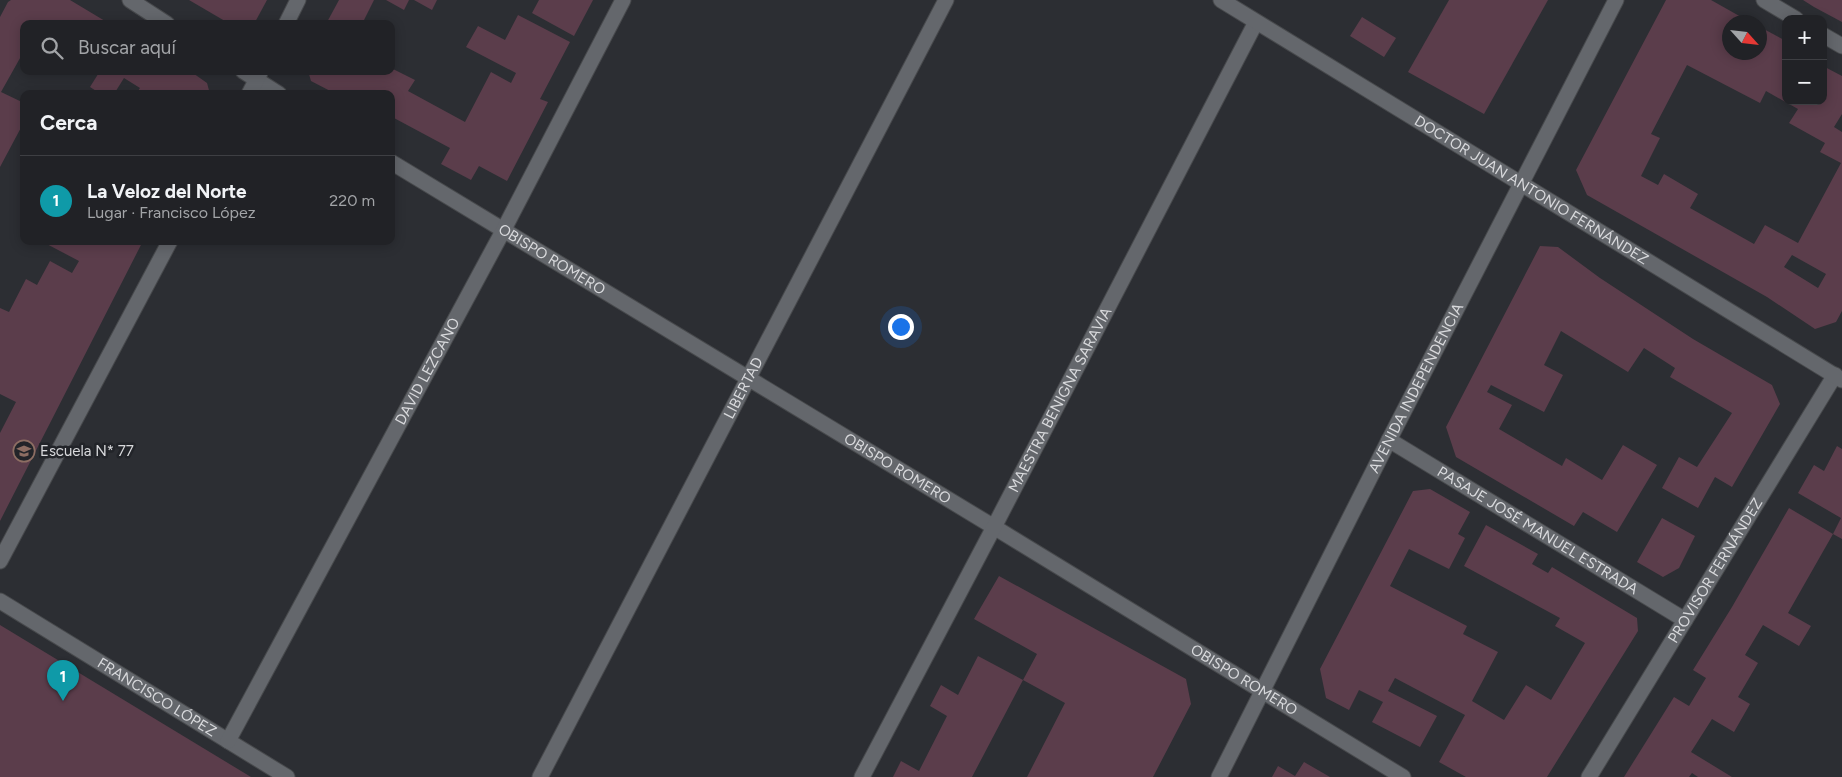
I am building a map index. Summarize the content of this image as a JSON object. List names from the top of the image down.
{
  "streets": {
    "street": [
      "DOCTOR JUAN ANTONIO FERNÁNDEZ",
      "OBISPO ROMERO",
      "DAVID LEZCANO",
      "LIBERTAD",
      "AVENIDA INDEPENDENCIA",
      "MAESTRA BENIGNA SARAVIA",
      "PASAJE JOSÉ MANUEL ESTRADA",
      "PROVISOR FERNÁNDEZ",
      "FRANCISCO LÓPEZ"
    ]
  },
  "crossings": [
    ["DOCTOR JUAN ANTONIO FERNÁNDEZ", "AVENIDA INDEPENDENCIA"],
    ["DOCTOR JUAN ANTONIO FERNÁNDEZ", "MAESTRA BENIGNA SARAVIA"],
    ["DOCTOR JUAN ANTONIO FERNÁNDEZ", "PROVISOR FERNÁNDEZ"],
    ["OBISPO ROMERO", "DAVID LEZCANO"],
    ["OBISPO ROMERO", "LIBERTAD"],
    ["OBISPO ROMERO", "AVENIDA INDEPENDENCIA"],
    ["OBISPO ROMERO", "MAESTRA BENIGNA SARAVIA"],
    ["DAVID LEZCANO", "FRANCISCO LÓPEZ"],
    ["AVENIDA INDEPENDENCIA", "PASAJE JOSÉ MANUEL ESTRADA"],
    ["PASAJE JOSÉ MANUEL ESTRADA", "PROVISOR FERNÁNDEZ"]
  ],
  "places": {
    "school or university": ["Escuela N* 77"]
  },
  "north": "bottom right",
  "page": {
    "map_buttons": ["+", "−"],
    "search": "Buscar aquí",
    "heading": "Cerca",
    "list": [
      {
        "mark": "1",
        "name": "La Veloz del Norte",
        "note": "Lugar · Francisco López",
        "value": "220 m"
      }
    ],
    "pins": "1"
  }
}
